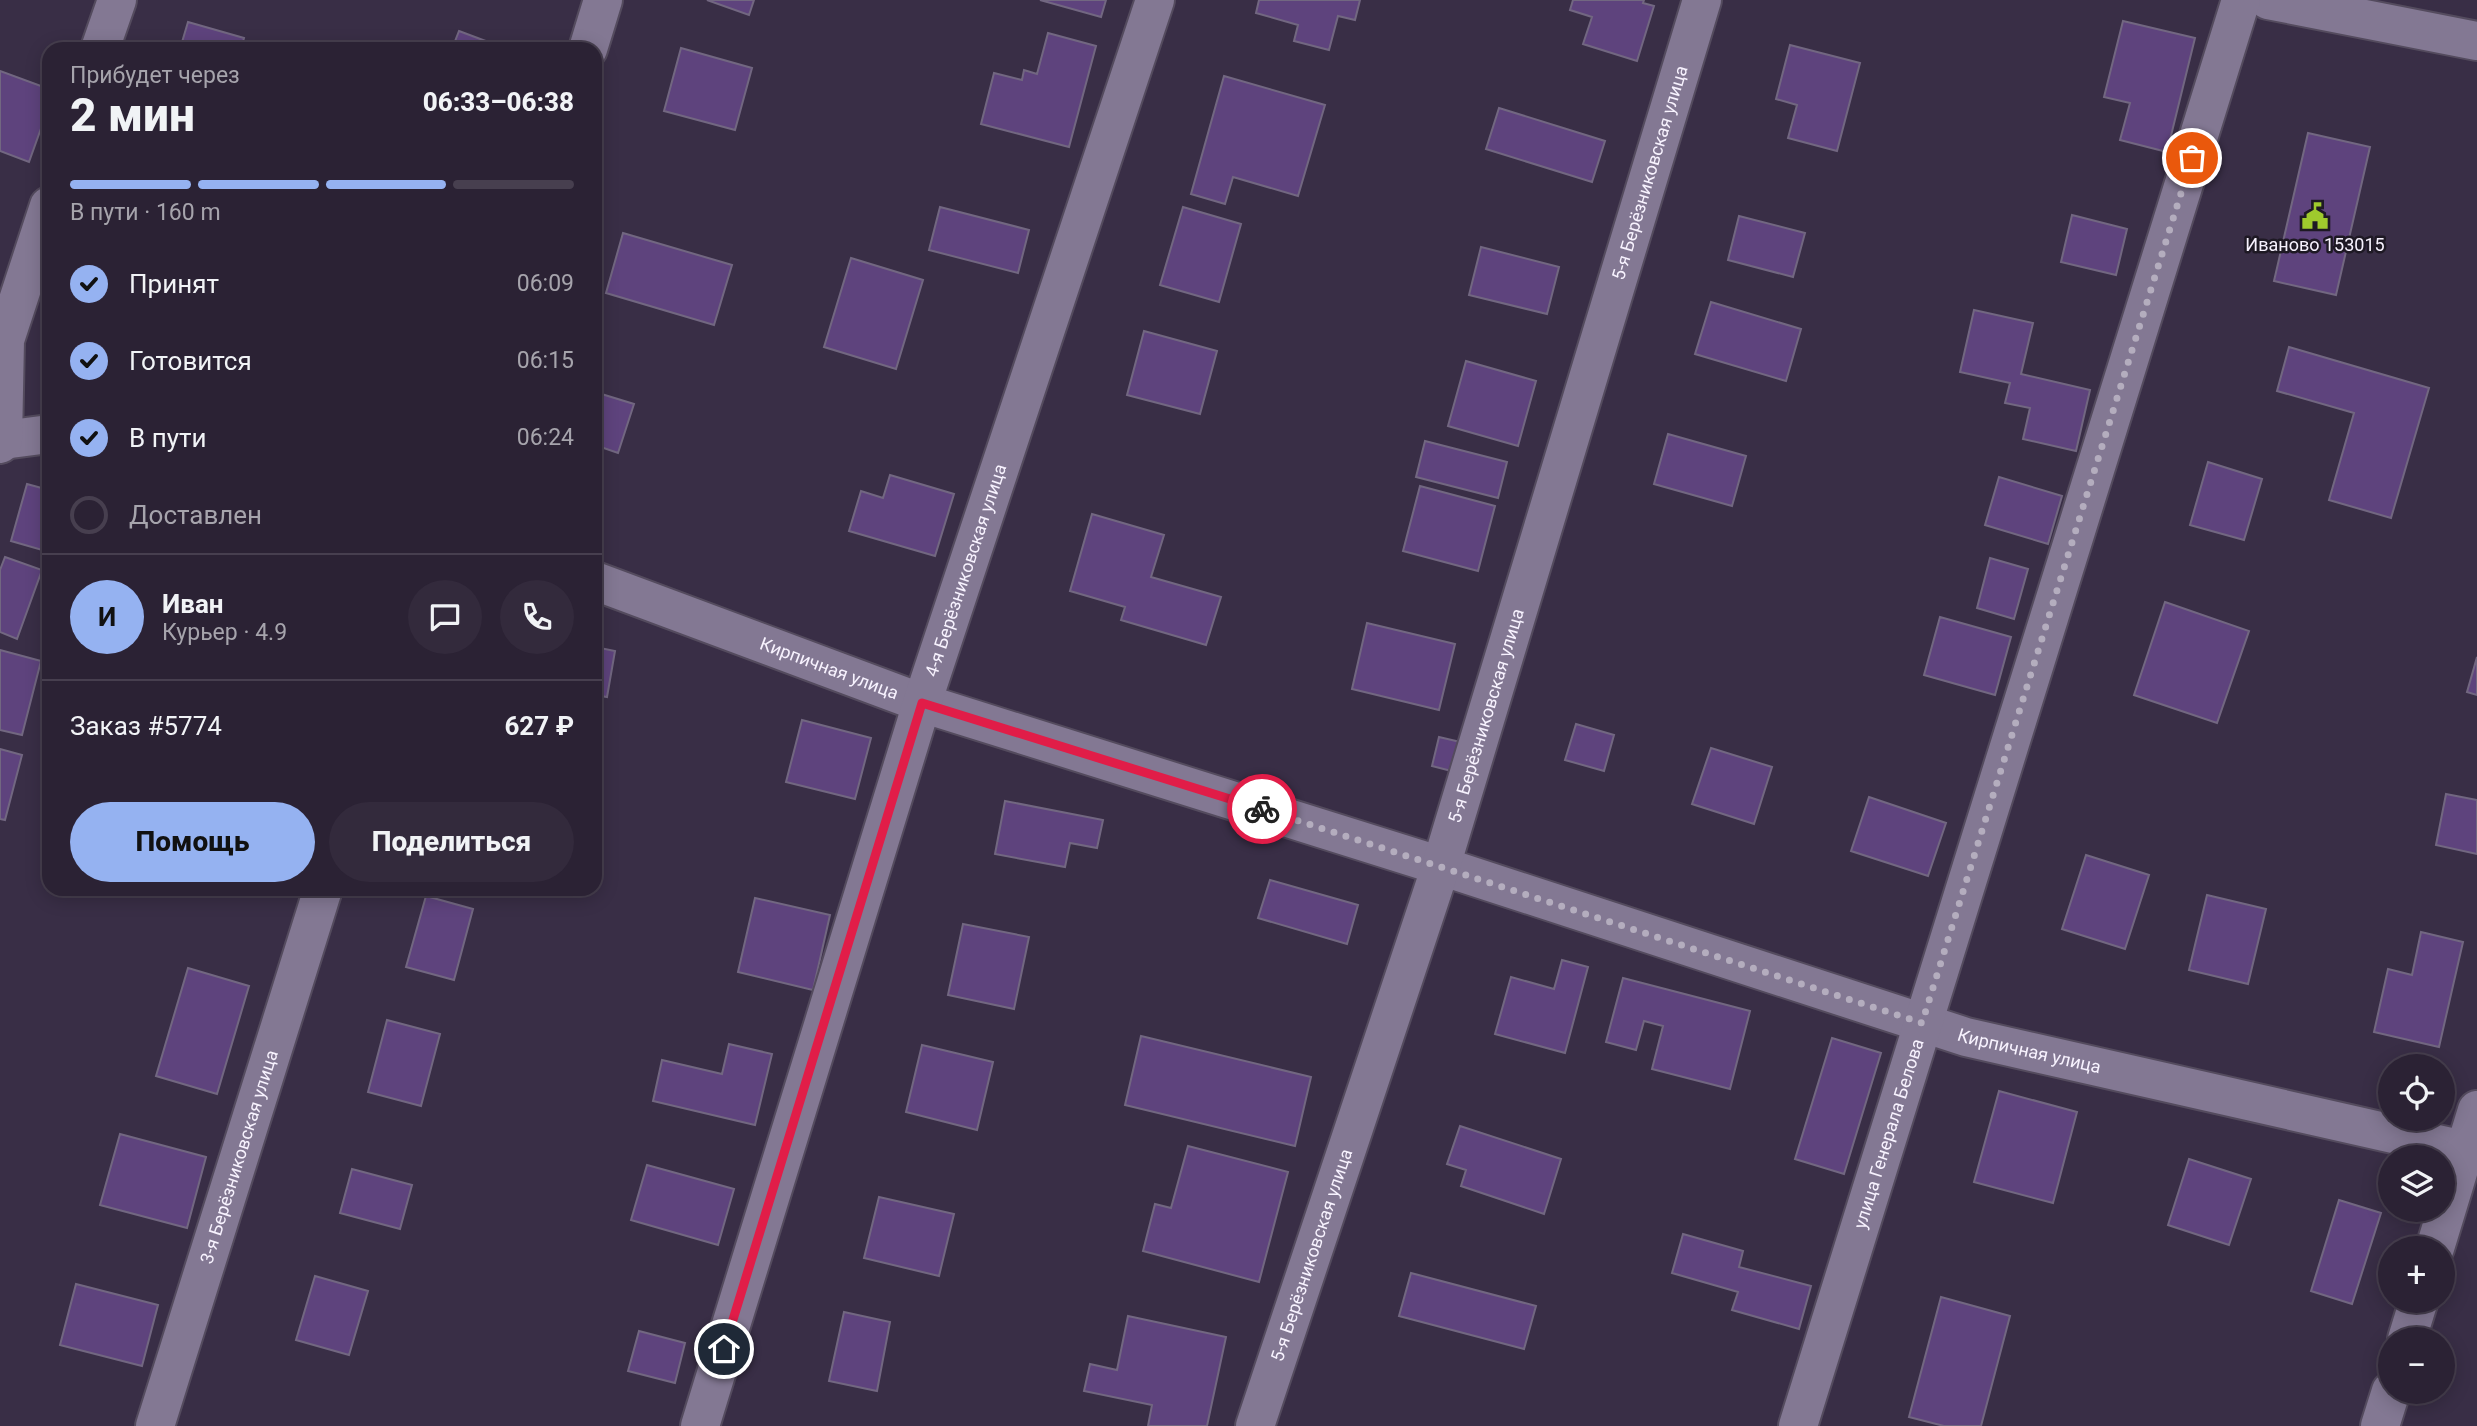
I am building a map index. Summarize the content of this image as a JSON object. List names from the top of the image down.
{
  "streets": {
    "street": [
      "5-я Берёзниковская улица",
      "4-я Берёзниковская улица",
      "Кирпичная улица",
      "улица Генерала Белова",
      "3-я Берёзниковская улица"
    ]
  },
  "crossings": [
    ["5-я Берёзниковская улица", "Кирпичная улица"],
    ["4-я Берёзниковская улица", "Кирпичная улица"],
    ["Кирпичная улица", "улица Генерала Белова"]
  ],
  "places": {
    "public building": ["Иваново 153015"]
  },
  "page": {
    "heading": ["2 мин", "Прибудет через", "06:33–06:38"],
    "panel": [
      "Иван",
      "Курьер · 4.9",
      "Заказ #5774",
      "627 ₽"
    ],
    "bar": "В пути · 160 m",
    "list": [
      ["Принят", "06:09"],
      ["Готовится", "06:15"],
      ["В пути", "06:24"],
      "Доставлен"
    ],
    "round": "И",
    "buttons": ["Помощь", "Поделиться"],
    "map_buttons": ["+", "−"]
  }
}
